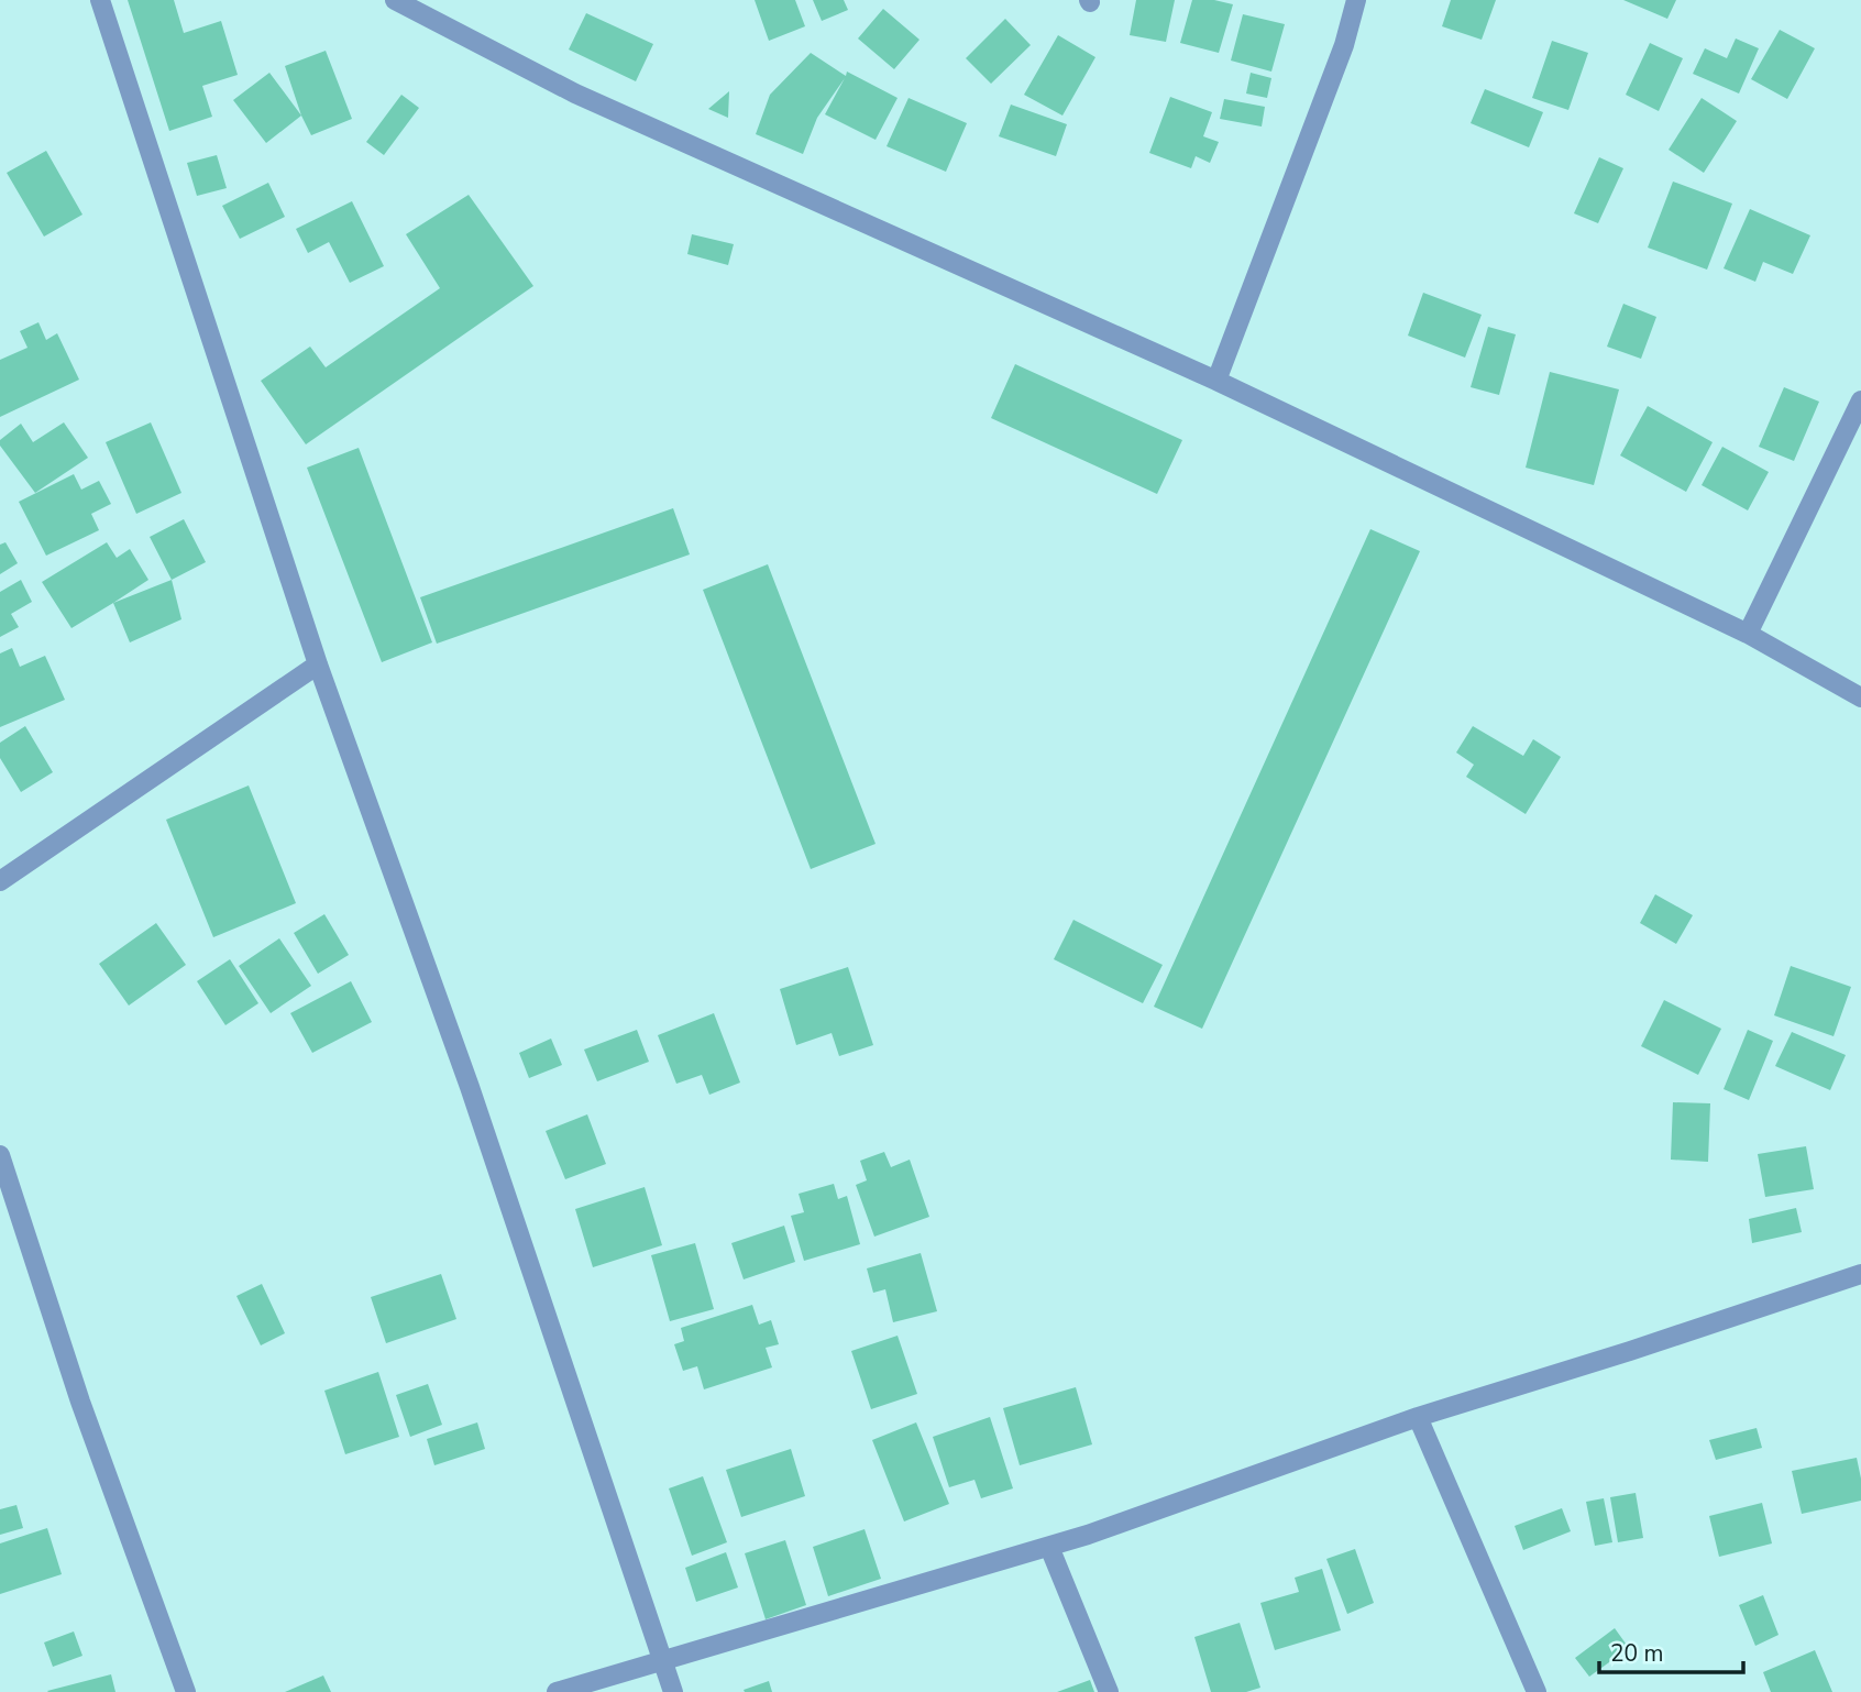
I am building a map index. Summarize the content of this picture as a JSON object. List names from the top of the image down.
{
  "scale_bar": "20 m"
}
